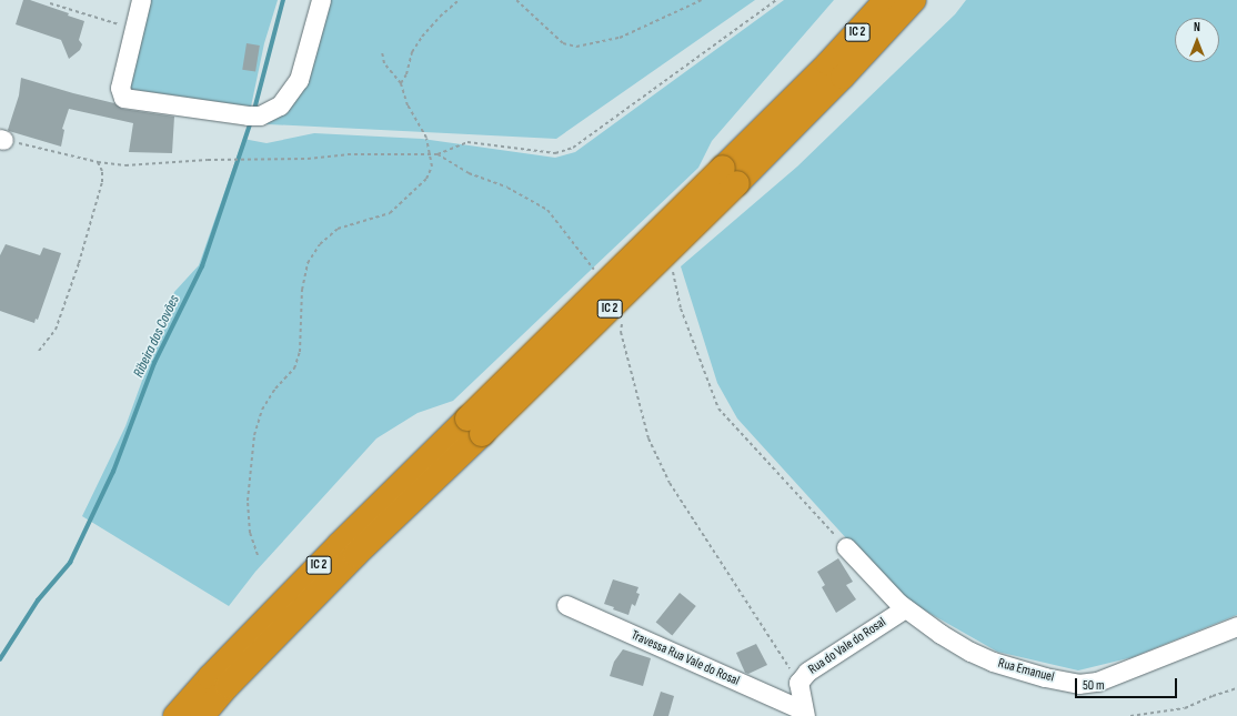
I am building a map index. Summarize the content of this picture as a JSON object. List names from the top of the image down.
{
  "streets": {
    "highway": ["IC 2"],
    "street": ["Rua do Vale do Rosal", "Travessa Rua Vale do Rosal", "Rua Emanuel"]
  },
  "crossings": [
    ["Rua do Vale do Rosal", "Travessa Rua Vale do Rosal"],
    ["Rua do Vale do Rosal", "Rua Emanuel"]
  ],
  "water": ["Ribeira dos Covões"],
  "scale_bar": "50 m",
  "north": "top"
}
